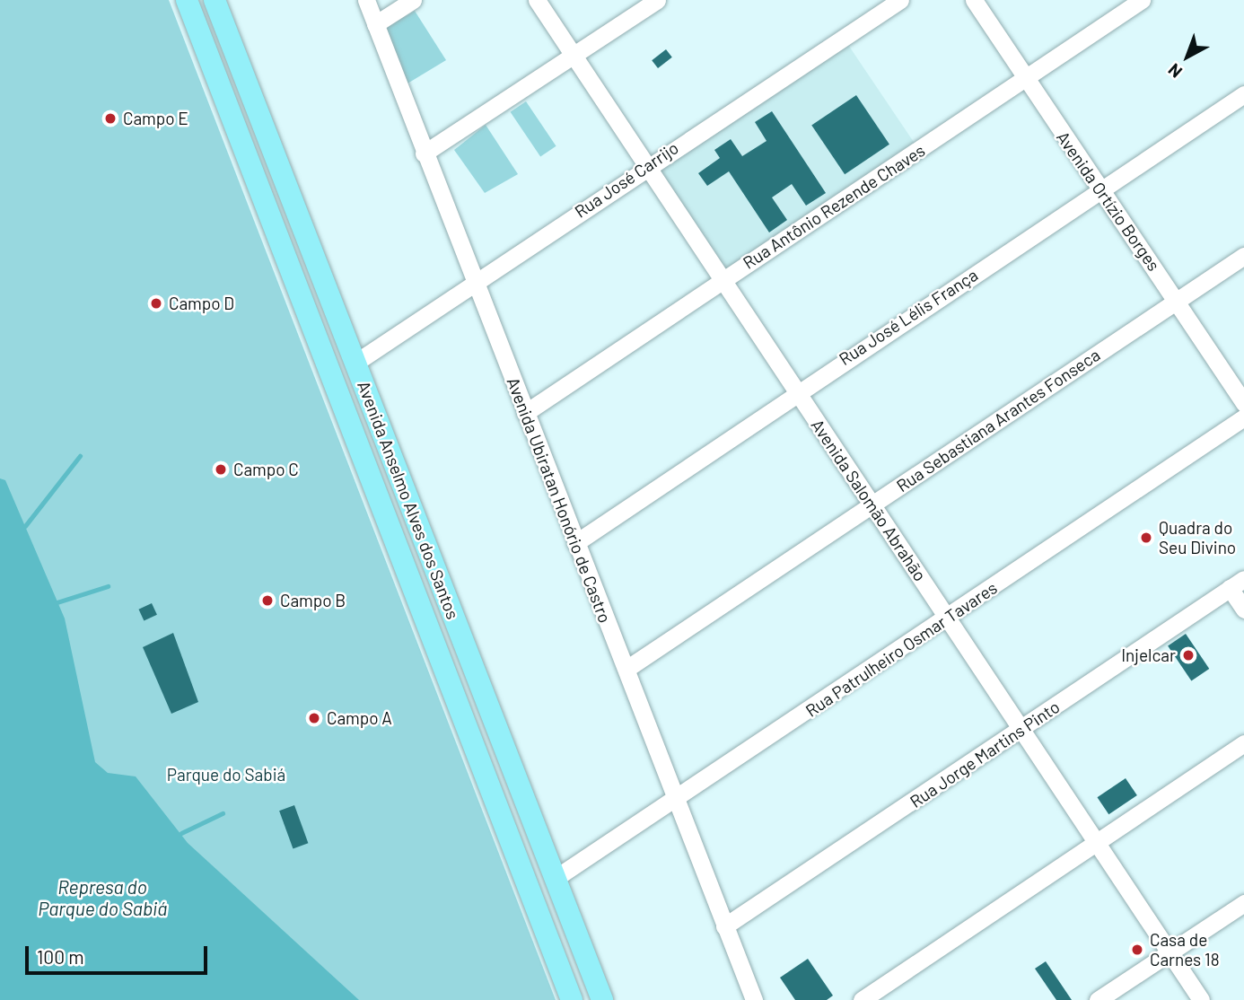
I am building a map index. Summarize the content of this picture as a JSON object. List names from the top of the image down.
{
  "streets": {
    "main road": ["Avenida Anselmo Alves dos Santos"],
    "street": [
      "Rua José Carrijo",
      "Avenida Ortízio Borges",
      "Rua Antônio Rezende Chaves",
      "Rua José Lélis França",
      "Rua Sebastiana Arantes Fonseca",
      "Avenida Ubiratan Honório de Castro",
      "Avenida Salomão Abrahão",
      "Rua Patrulheiro Osmar Tavares",
      "Rua Jorge Martins Pinto"
    ]
  },
  "crossings": [
    ["Rua José Carrijo", "Avenida Anselmo Alves dos Santos"],
    ["Rua José Carrijo", "Avenida Ubiratan Honório de Castro"],
    ["Rua José Carrijo", "Avenida Salomão Abrahão"],
    ["Avenida Ortízio Borges", "Rua Antônio Rezende Chaves"],
    ["Avenida Ortízio Borges", "Rua José Lélis França"],
    ["Avenida Ortízio Borges", "Rua Sebastiana Arantes Fonseca"],
    ["Rua Antônio Rezende Chaves", "Avenida Ubiratan Honório de Castro"],
    ["Rua Antônio Rezende Chaves", "Avenida Salomão Abrahão"],
    ["Rua José Lélis França", "Avenida Ubiratan Honório de Castro"],
    ["Rua José Lélis França", "Avenida Salomão Abrahão"],
    ["Rua Sebastiana Arantes Fonseca", "Avenida Ubiratan Honório de Castro"],
    ["Rua Sebastiana Arantes Fonseca", "Avenida Salomão Abrahão"],
    ["Avenida Anselmo Alves dos Santos", "Rua Patrulheiro Osmar Tavares"],
    ["Avenida Ubiratan Honório de Castro", "Rua Patrulheiro Osmar Tavares"],
    ["Avenida Ubiratan Honório de Castro", "Rua Jorge Martins Pinto"],
    ["Avenida Salomão Abrahão", "Rua Patrulheiro Osmar Tavares"],
    ["Avenida Salomão Abrahão", "Rua Jorge Martins Pinto"]
  ],
  "water": ["Represa do Parque do Sabiá"],
  "parks": ["Parque do Sabiá"],
  "places": [
    "Campo E",
    "Campo D",
    "Campo C",
    "Quadra do Seu Divino",
    "Campo B",
    "Injelcar",
    "Campo A",
    "Casa de Carnes 18"
  ],
  "scale_bar": "100 m",
  "north": "bottom left"
}
